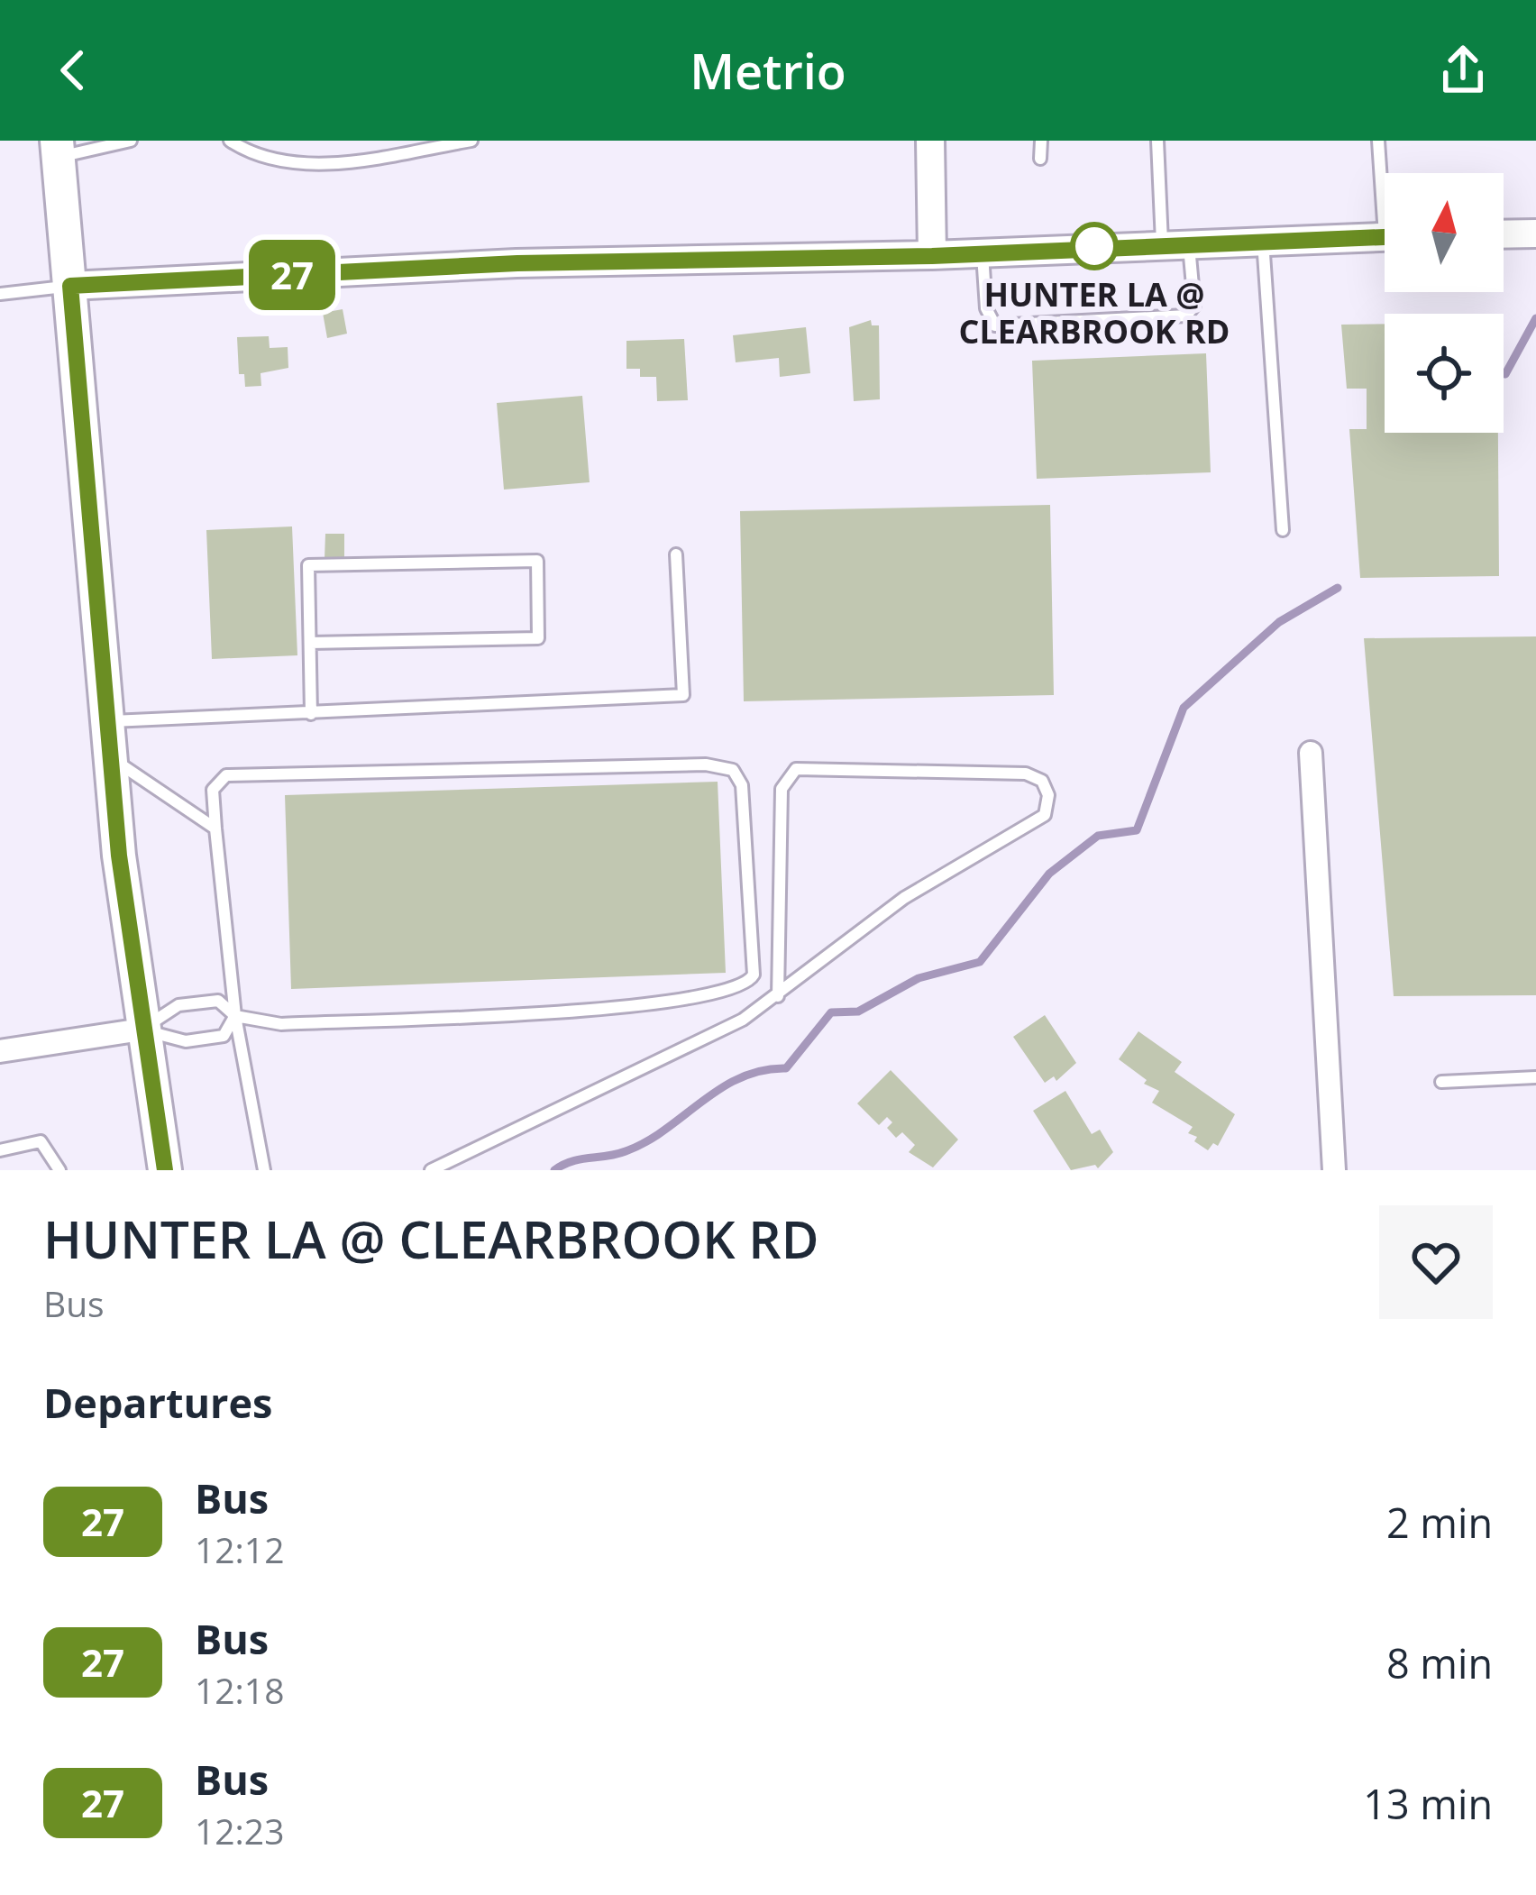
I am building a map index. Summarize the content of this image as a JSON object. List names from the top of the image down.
{
  "places": ["HUNTER LA @ CLEARBROOK RD"],
  "lines": ["bus line 27"],
  "north": "top",
  "page": {
    "header": "Metrio",
    "on_map": "27",
    "heading": [
      ["HUNTER LA @ CLEARBROOK RD", "Bus"],
      "Departures"
    ],
    "list": [
      {
        "mark": "27",
        "name": "Bus",
        "note": "12:12",
        "value": "2 min"
      },
      {
        "mark": "27",
        "name": "Bus",
        "note": "12:18",
        "value": "8 min"
      },
      {
        "mark": "27",
        "name": "Bus",
        "note": "12:23",
        "value": "13 min"
      }
    ]
  }
}
